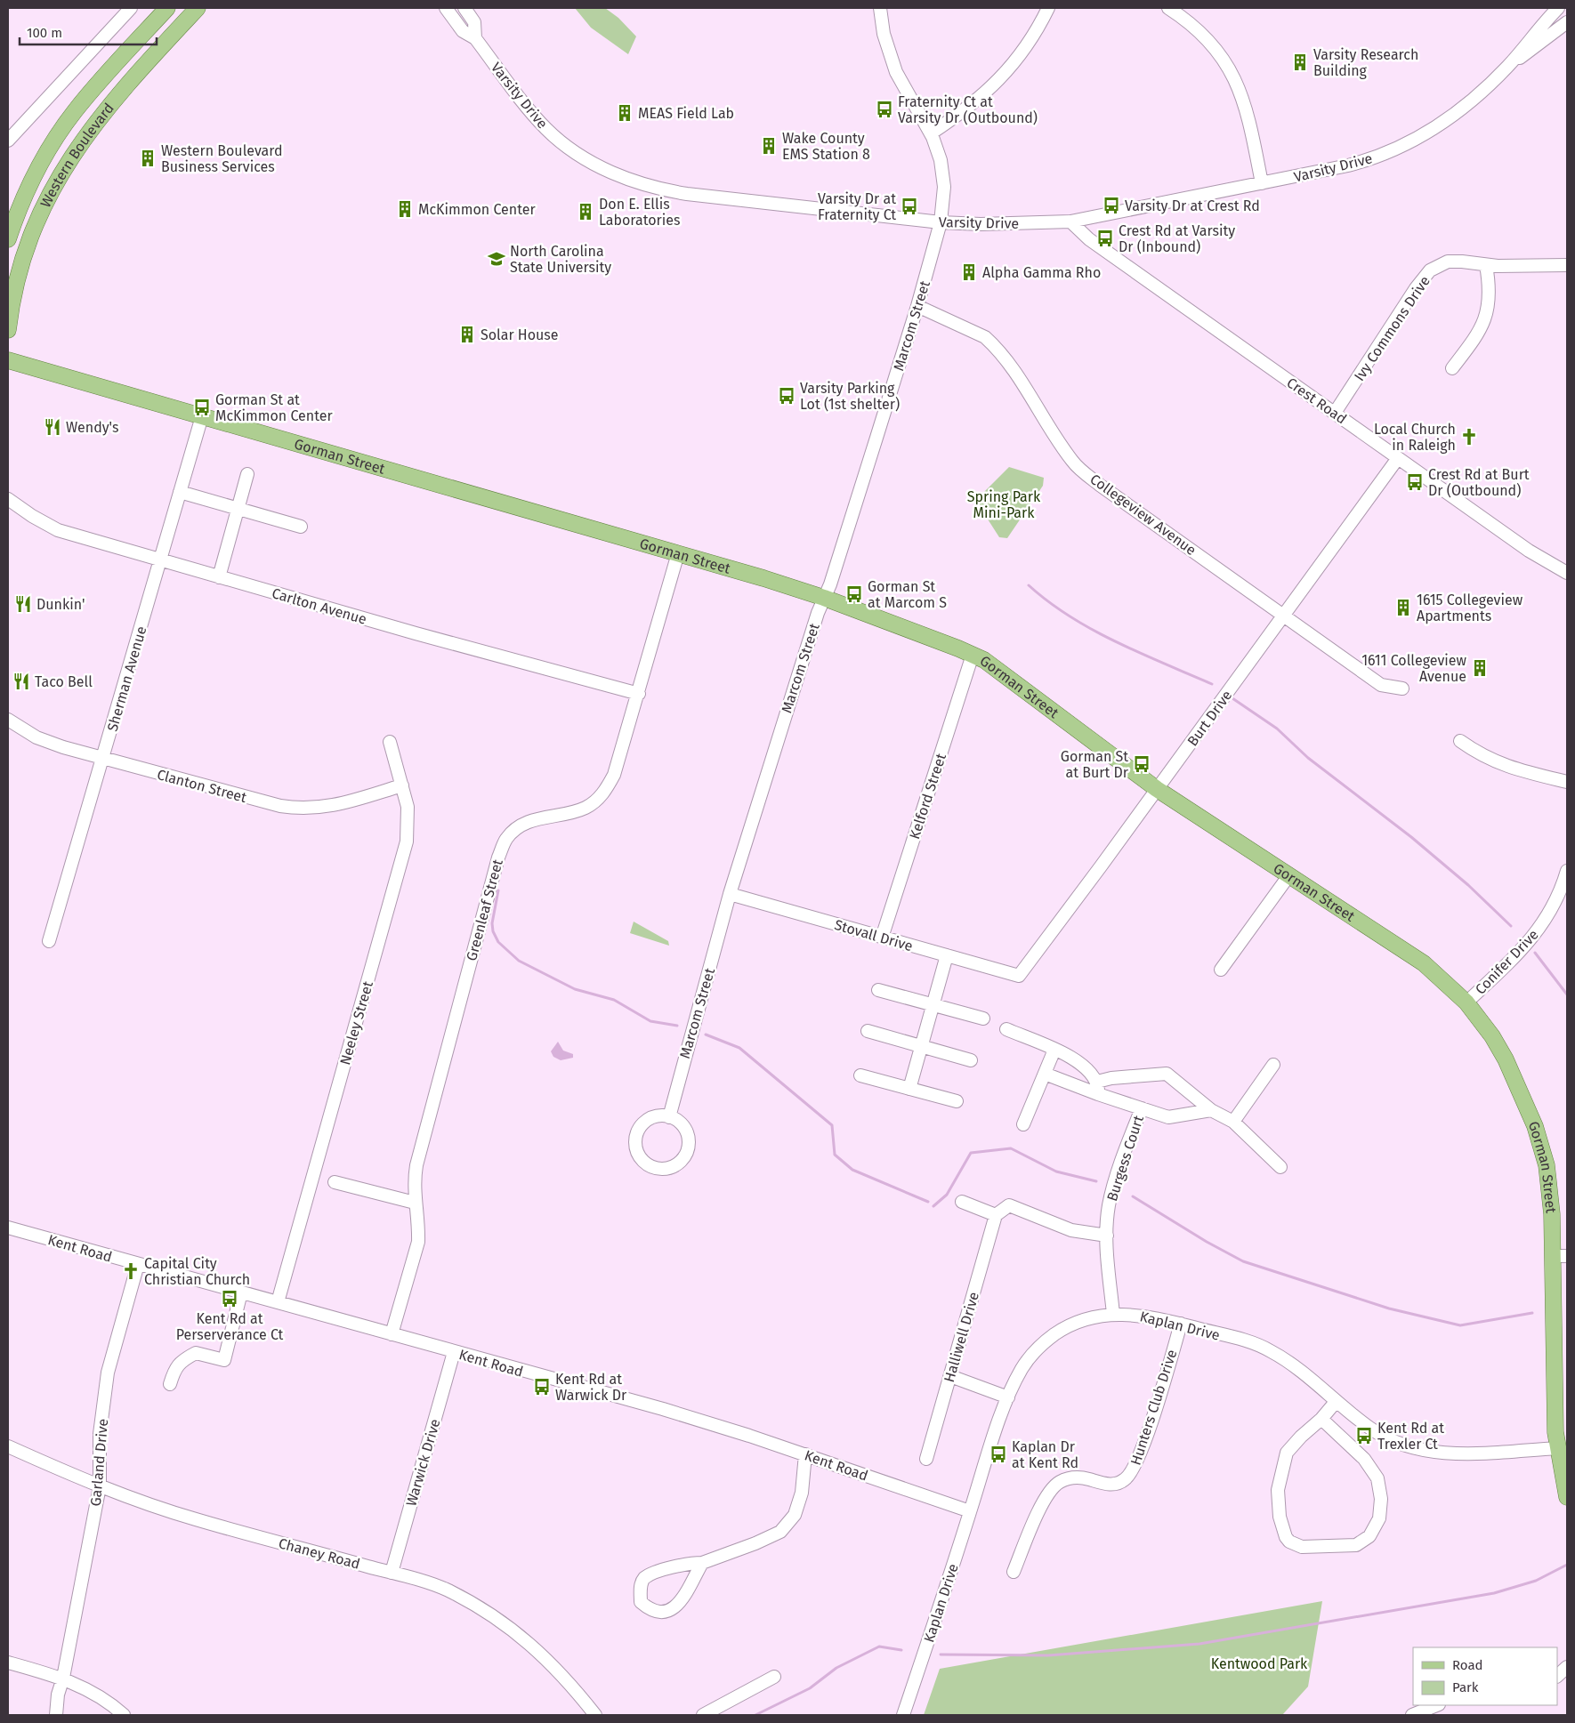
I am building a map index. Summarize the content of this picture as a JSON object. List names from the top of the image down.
{
  "streets": {
    "main road": ["Western Boulevard", "Gorman Street"],
    "street": [
      "Varsity Drive",
      "Marcom Street",
      "Ivy Commons Drive",
      "Crest Road",
      "Collegeview Avenue",
      "Carlton Avenue",
      "Sherman Avenue",
      "Burt Drive",
      "Clanton Street",
      "Kelford Street",
      "Greenleaf Street",
      "Stovall Drive",
      "Conifer Drive",
      "Neeley Street",
      "Burgess Court",
      "Kent Road",
      "Kaplan Drive",
      "Halliwell Drive",
      "Hunters Club Drive",
      "Garland Drive",
      "Warwick Drive",
      "Chaney Road"
    ]
  },
  "crossings": [
    ["Varsity Drive", "Marcom Street"],
    ["Varsity Drive", "Crest Road"],
    ["Marcom Street", "Gorman Street"],
    ["Marcom Street", "Collegeview Avenue"],
    ["Marcom Street", "Stovall Drive"],
    ["Ivy Commons Drive", "Crest Road"],
    ["Crest Road", "Burt Drive"],
    ["Gorman Street", "Sherman Avenue"],
    ["Gorman Street", "Burt Drive"],
    ["Gorman Street", "Kelford Street"],
    ["Gorman Street", "Greenleaf Street"],
    ["Gorman Street", "Conifer Drive"],
    ["Gorman Street", "Kaplan Drive"],
    ["Collegeview Avenue", "Burt Drive"],
    ["Carlton Avenue", "Sherman Avenue"],
    ["Carlton Avenue", "Greenleaf Street"],
    ["Sherman Avenue", "Clanton Street"],
    ["Burt Drive", "Stovall Drive"],
    ["Clanton Street", "Neeley Street"],
    ["Kelford Street", "Stovall Drive"],
    ["Greenleaf Street", "Kent Road"],
    ["Neeley Street", "Kent Road"],
    ["Burgess Court", "Kaplan Drive"],
    ["Kent Road", "Kaplan Drive"],
    ["Kent Road", "Garland Drive"],
    ["Kent Road", "Warwick Drive"],
    ["Kaplan Drive", "Hunters Club Drive"],
    ["Garland Drive", "Chaney Road"],
    ["Warwick Drive", "Chaney Road"]
  ],
  "parks": ["Spring Park Mini-Park", "Kentwood Park"],
  "places": {
    "building": [
      "Varsity Research Building",
      "MEAS Field Lab",
      "Wake County EMS Station 8",
      "Western Boulevard Business Services",
      "McKimmon Center",
      "Don E. Ellis Laboratories",
      "Alpha Gamma Rho",
      "Solar House",
      "1615 Collegeview Apartments",
      "1611 Collegeview Avenue"
    ],
    "bus stop": [
      "Fraternity Ct at Varsity Dr (Outbound)",
      "Varsity Dr at Crest Rd",
      "Varsity Dr at Fraternity Ct",
      "Crest Rd at Varsity Dr (Inbound)",
      "Varsity Parking Lot (1st shelter)",
      "Gorman St at McKimmon Center",
      "Crest Rd at Burt Dr (Outbound)",
      "Gorman St at Marcom S",
      "Gorman St at Burt Dr",
      "Kent Rd at Perserverance Ct",
      "Kent Rd at Warwick Dr",
      "Kent Rd at Trexler Ct",
      "Kaplan Dr at Kent Rd"
    ],
    "school or university": ["North Carolina State University"],
    "restaurant": ["Wendy's", "Dunkin'", "Taco Bell"],
    "church": ["Local Church in Raleigh", "Capital City Christian Church"]
  },
  "legend": ["Road", "Park"],
  "scale_bar": "100 m"
}
